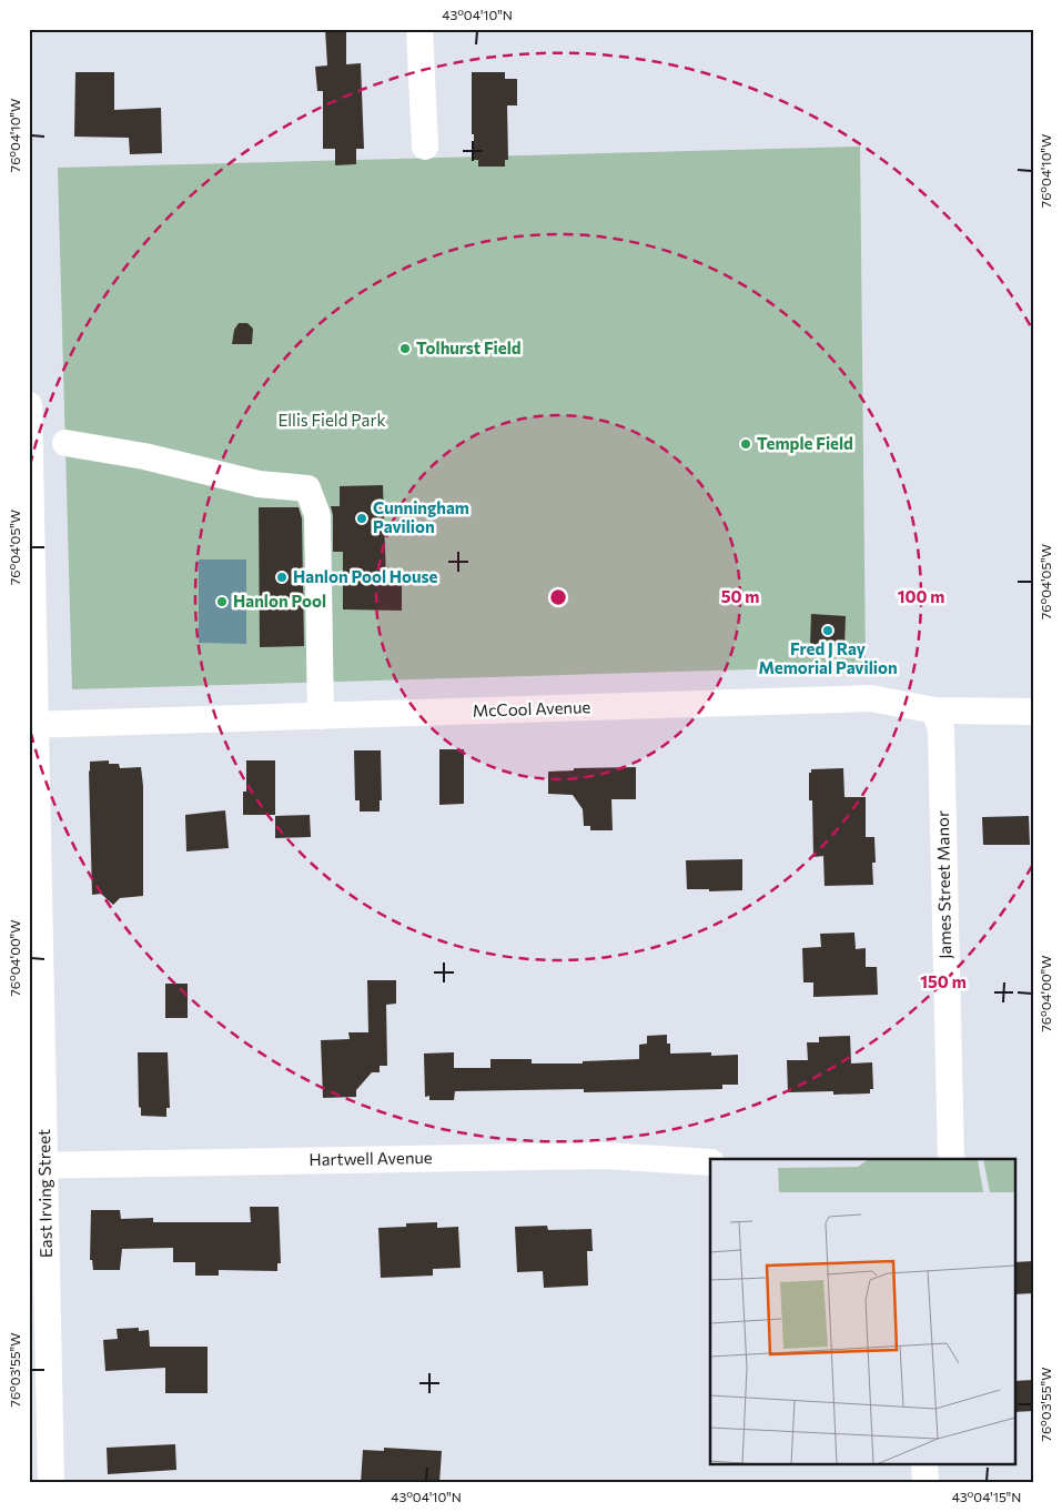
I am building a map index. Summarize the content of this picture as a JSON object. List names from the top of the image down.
{
  "streets": {
    "street": [
      "McCool Avenue",
      "James Street Manor",
      "Hartwell Avenue",
      "East Irving Street"
    ]
  },
  "crossings": [
    ["McCool Avenue", "James Street Manor"],
    ["McCool Avenue", "East Irving Street"],
    ["Hartwell Avenue", "East Irving Street"]
  ],
  "parks": ["Ellis Field Park"],
  "places": [
    "Tolhurst Field",
    "Temple Field",
    "Cunningham Pavilion",
    "Hanlon Pool House",
    "Hanlon Pool",
    "Fred J Ray Memorial Pavilion"
  ],
  "coordinates": [
    "43°04'10\"N",
    "76°04'10\"W",
    "76°04'05\"W",
    "76°04'00\"W",
    "76°03'55\"W",
    "43°04'15\"N"
  ],
  "rings": ["50 m", "100 m", "150 m"]
}
